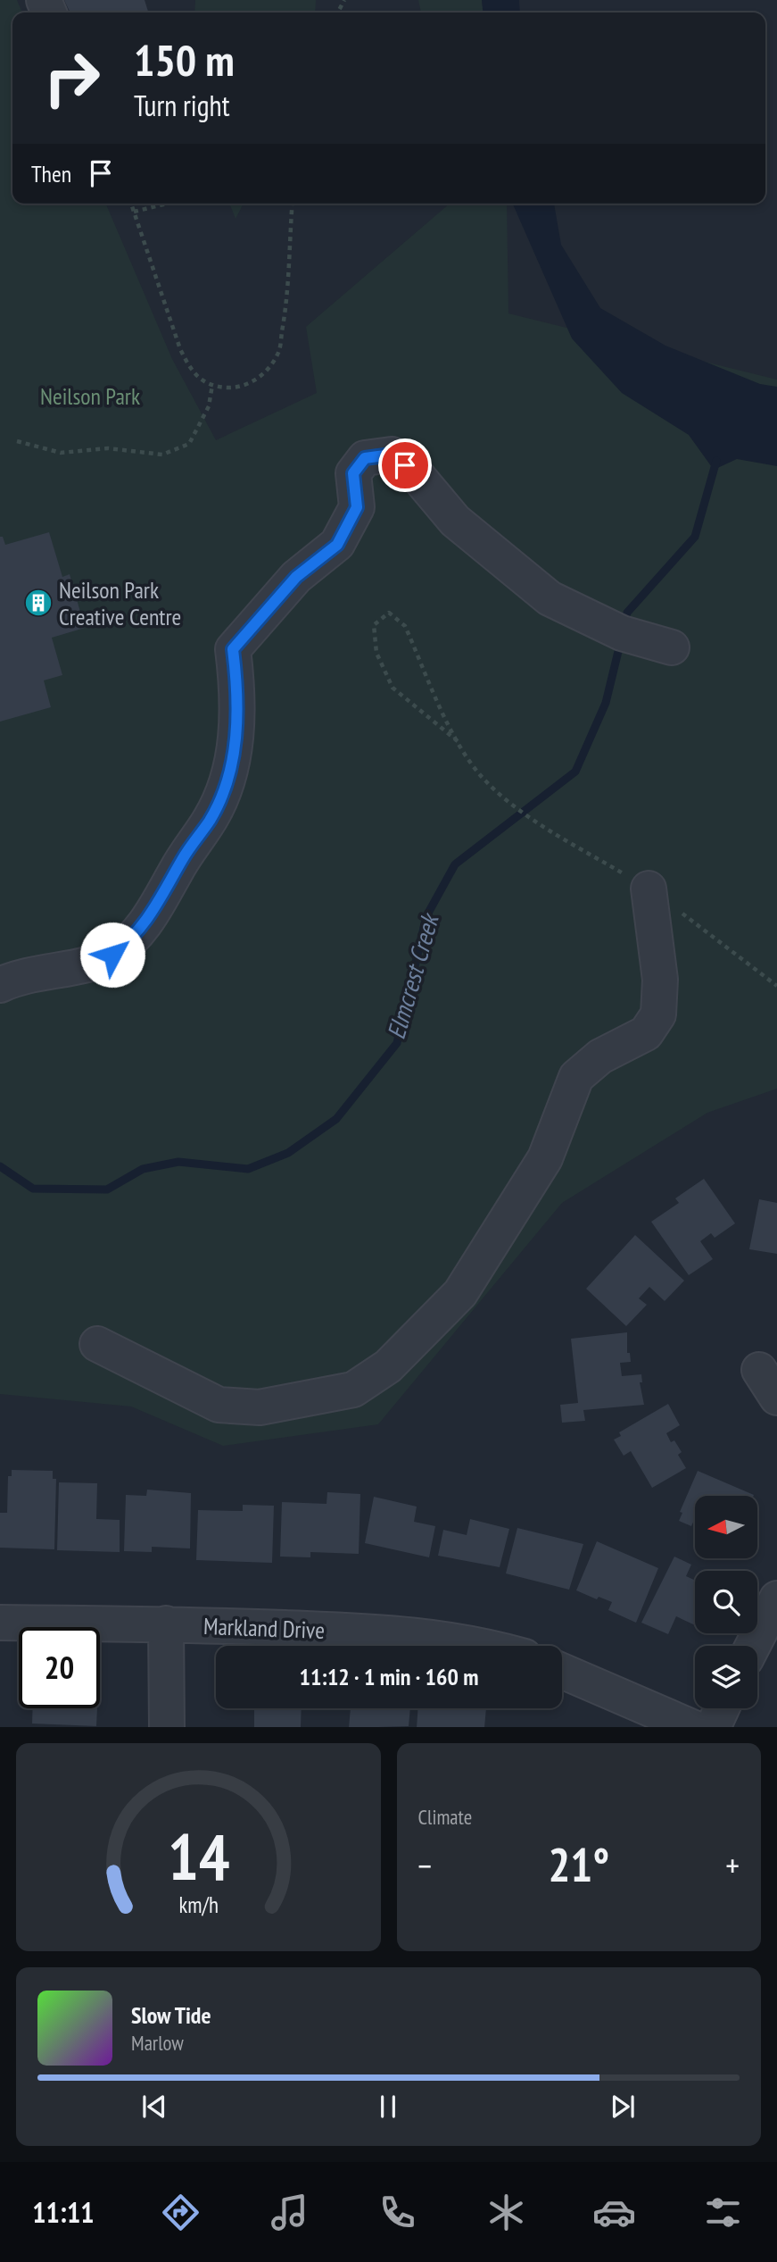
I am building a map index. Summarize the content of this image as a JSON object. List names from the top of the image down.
{
  "streets": {
    "street": ["Markland Drive"]
  },
  "water": ["Elmcrest Creek"],
  "parks": ["Neilson Park"],
  "places": {
    "building": ["Neilson Park Creative Centre"]
  },
  "north": "left",
  "page": {
    "turn": ["150 m", "Turn right"],
    "then": "Then",
    "limit": "20",
    "trip": "11:12 · 1 min · 160 m",
    "tile": "Climate",
    "heat": ["−", "21°", "+"],
    "song": ["Slow Tide", "Marlow"],
    "tabs": "11:11",
    "gauge": ["14", "km/h"]
  }
}
